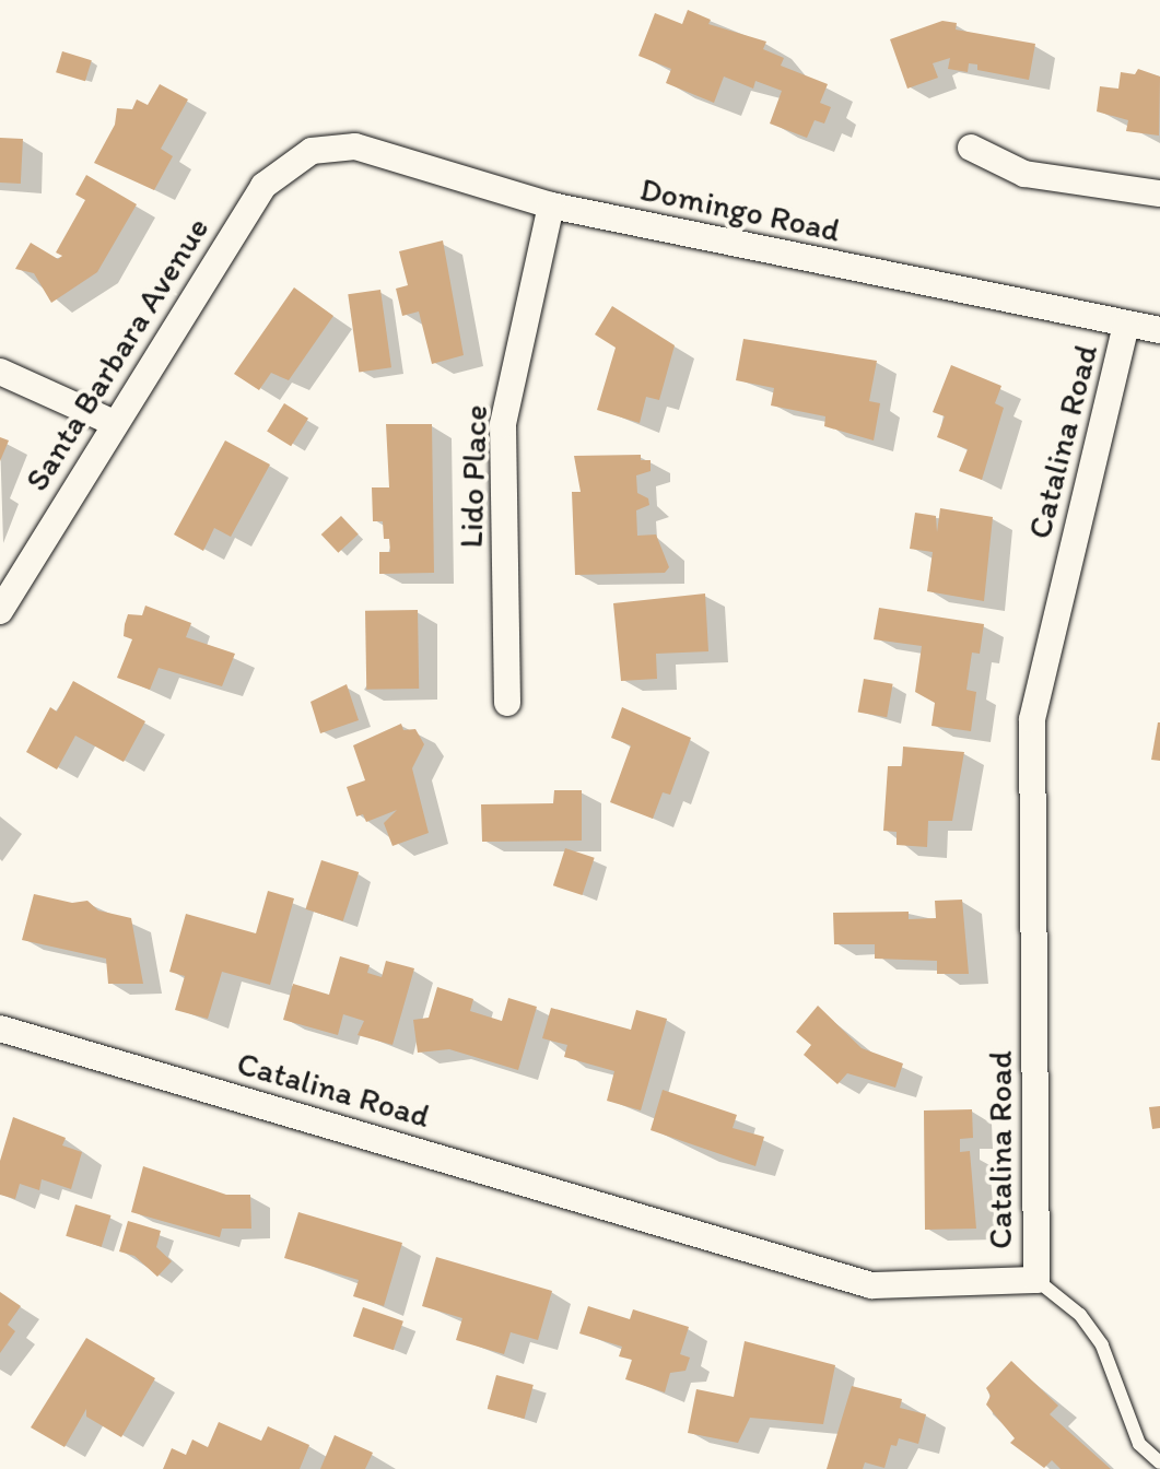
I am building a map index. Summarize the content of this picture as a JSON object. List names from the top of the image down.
{
  "streets": {
    "street": [
      "Domingo Road",
      "Santa Barbara Avenue",
      "Catalina Road",
      "Lido Place"
    ]
  },
  "crossings": [
    ["Domingo Road", "Santa Barbara Avenue"],
    ["Domingo Road", "Catalina Road"],
    ["Domingo Road", "Lido Place"]
  ]
}
